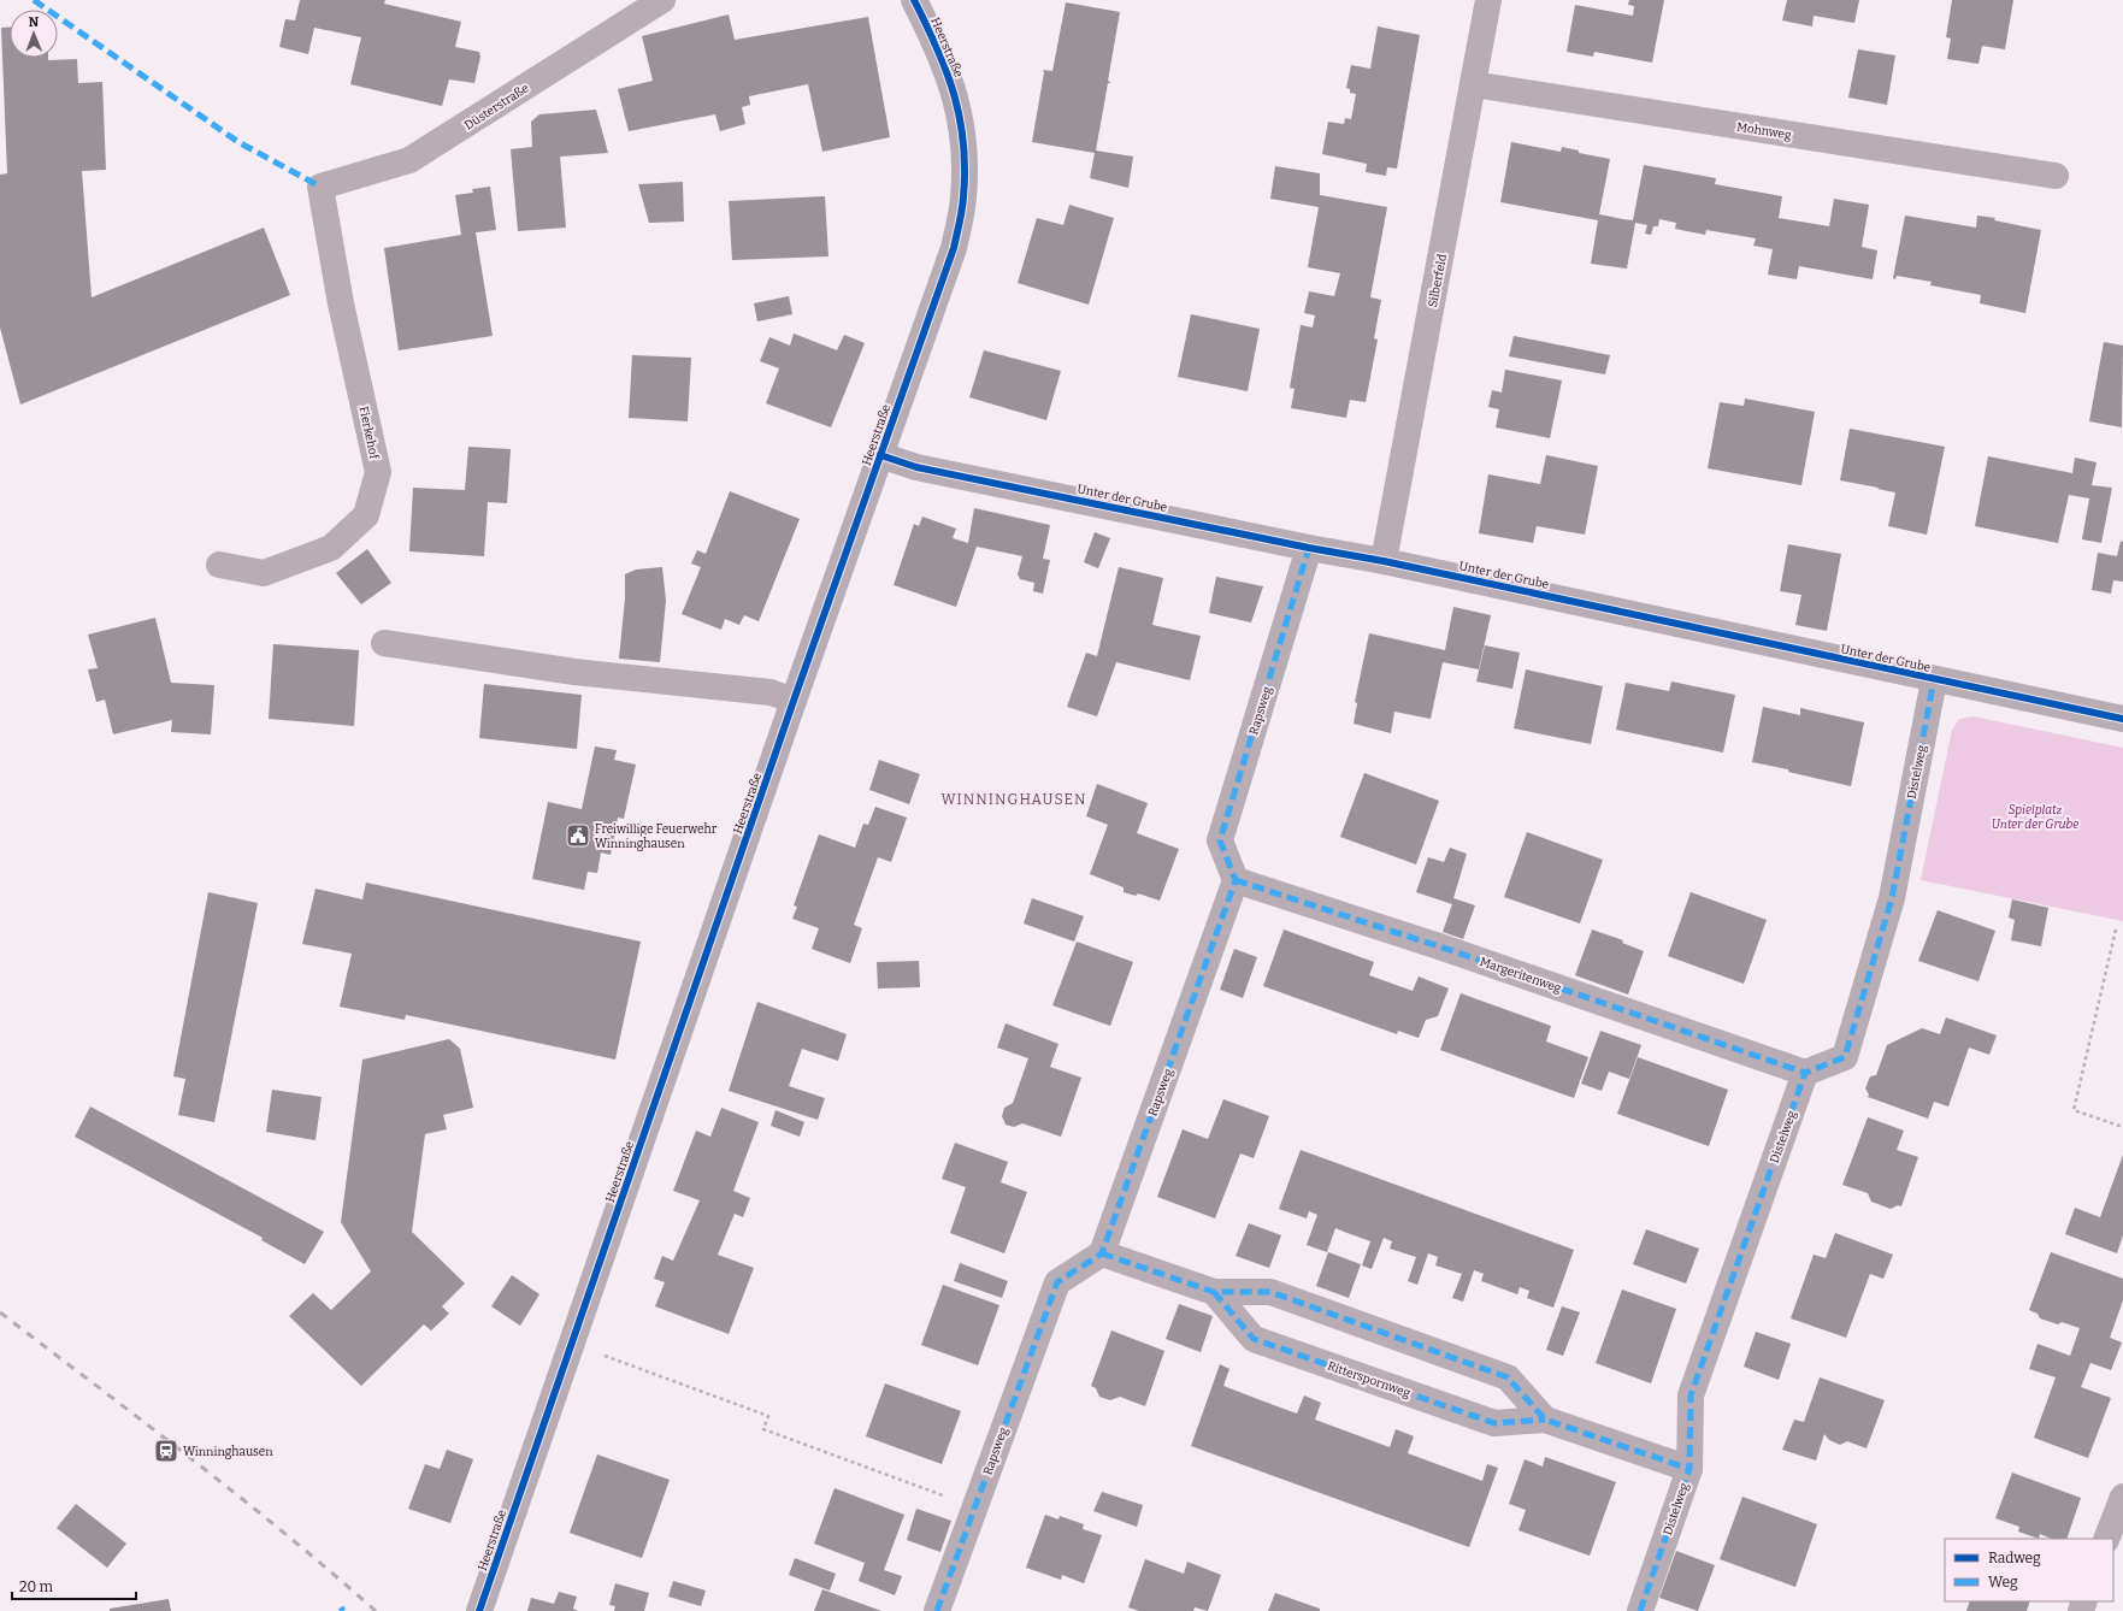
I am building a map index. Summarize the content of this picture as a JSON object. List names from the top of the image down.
{
  "streets": {
    "street": [
      "Heerstraße",
      "Düsterstraße",
      "Mohnweg",
      "Silberfeld",
      "Fierkehof",
      "Unter der Grube",
      "Rapsweg",
      "Distelweg",
      "Margeritenweg",
      "Ritterspornweg"
    ]
  },
  "crossings": [
    ["Heerstraße", "Unter der Grube"],
    ["Düsterstraße", "Fierkehof"],
    ["Mohnweg", "Silberfeld"],
    ["Silberfeld", "Unter der Grube"],
    ["Unter der Grube", "Rapsweg"],
    ["Unter der Grube", "Distelweg"],
    ["Rapsweg", "Margeritenweg"],
    ["Rapsweg", "Ritterspornweg"],
    ["Distelweg", "Margeritenweg"],
    ["Distelweg", "Ritterspornweg"]
  ],
  "districts": ["WINNINGHAUSEN"],
  "parks": ["Spielplatz Unter der Grube"],
  "places": {
    "public building": ["Freiwillige Feuerwehr Winninghausen"],
    "station": ["Winninghausen"]
  },
  "legend": ["Radweg", "Weg"],
  "scale_bar": "20 m",
  "north": "top"
}
